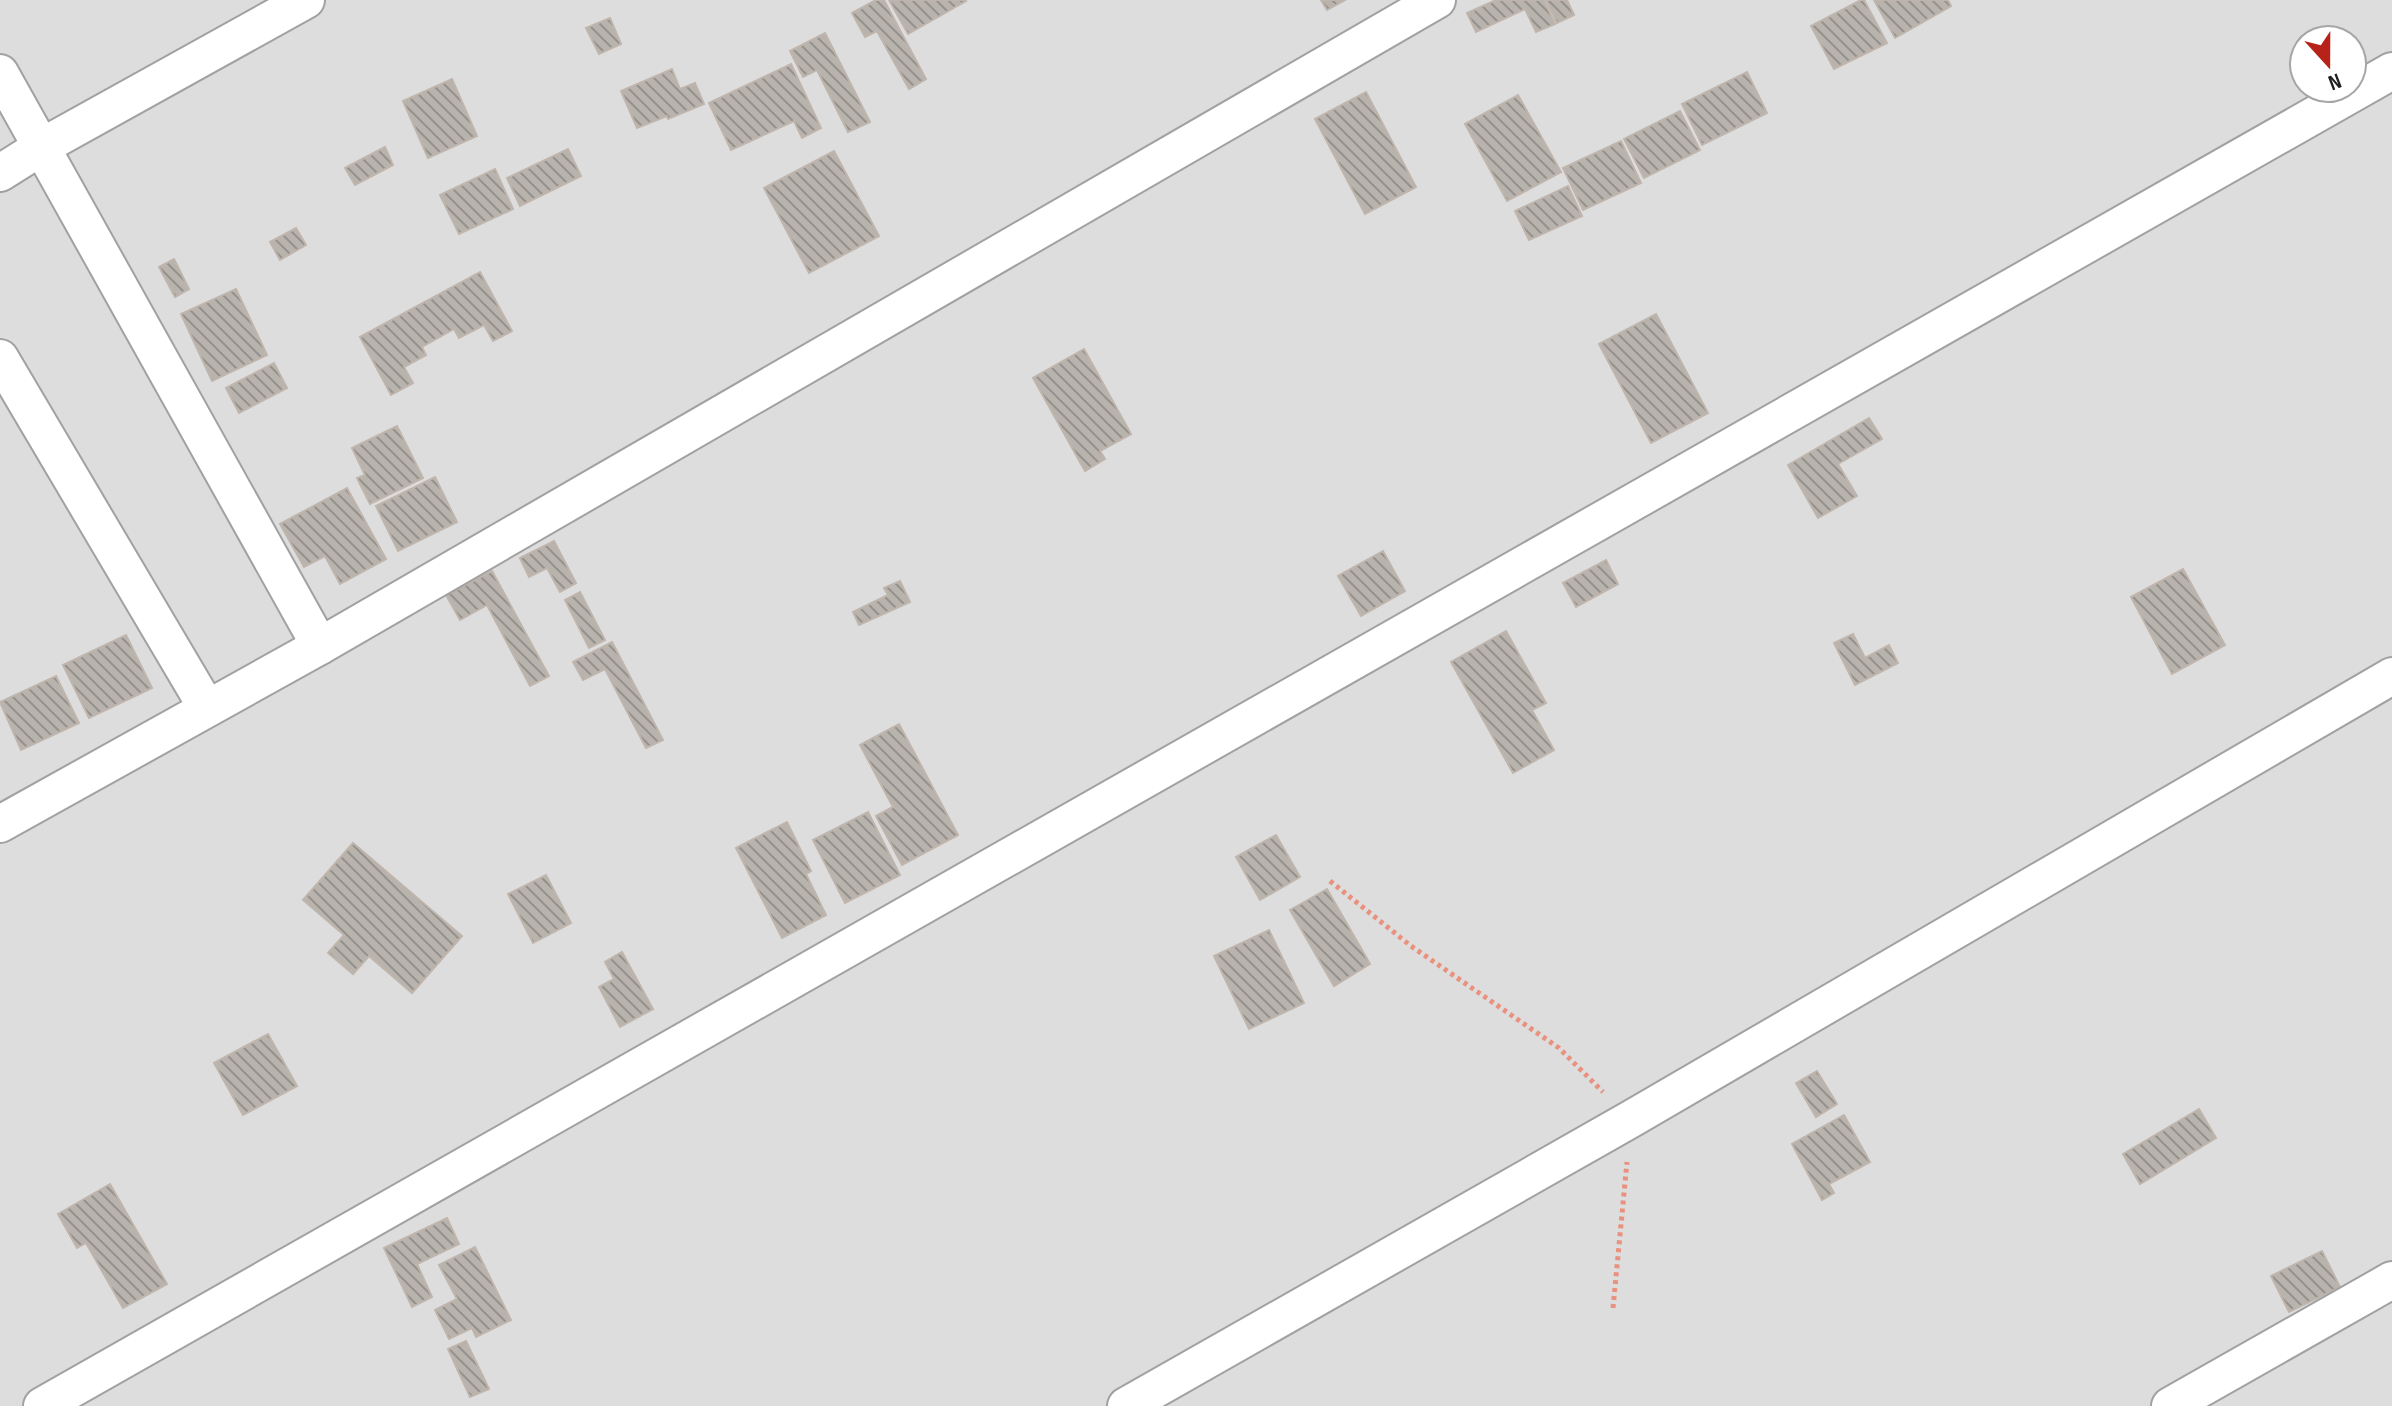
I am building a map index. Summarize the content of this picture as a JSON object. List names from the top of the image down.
{
  "north": "bottom"
}
